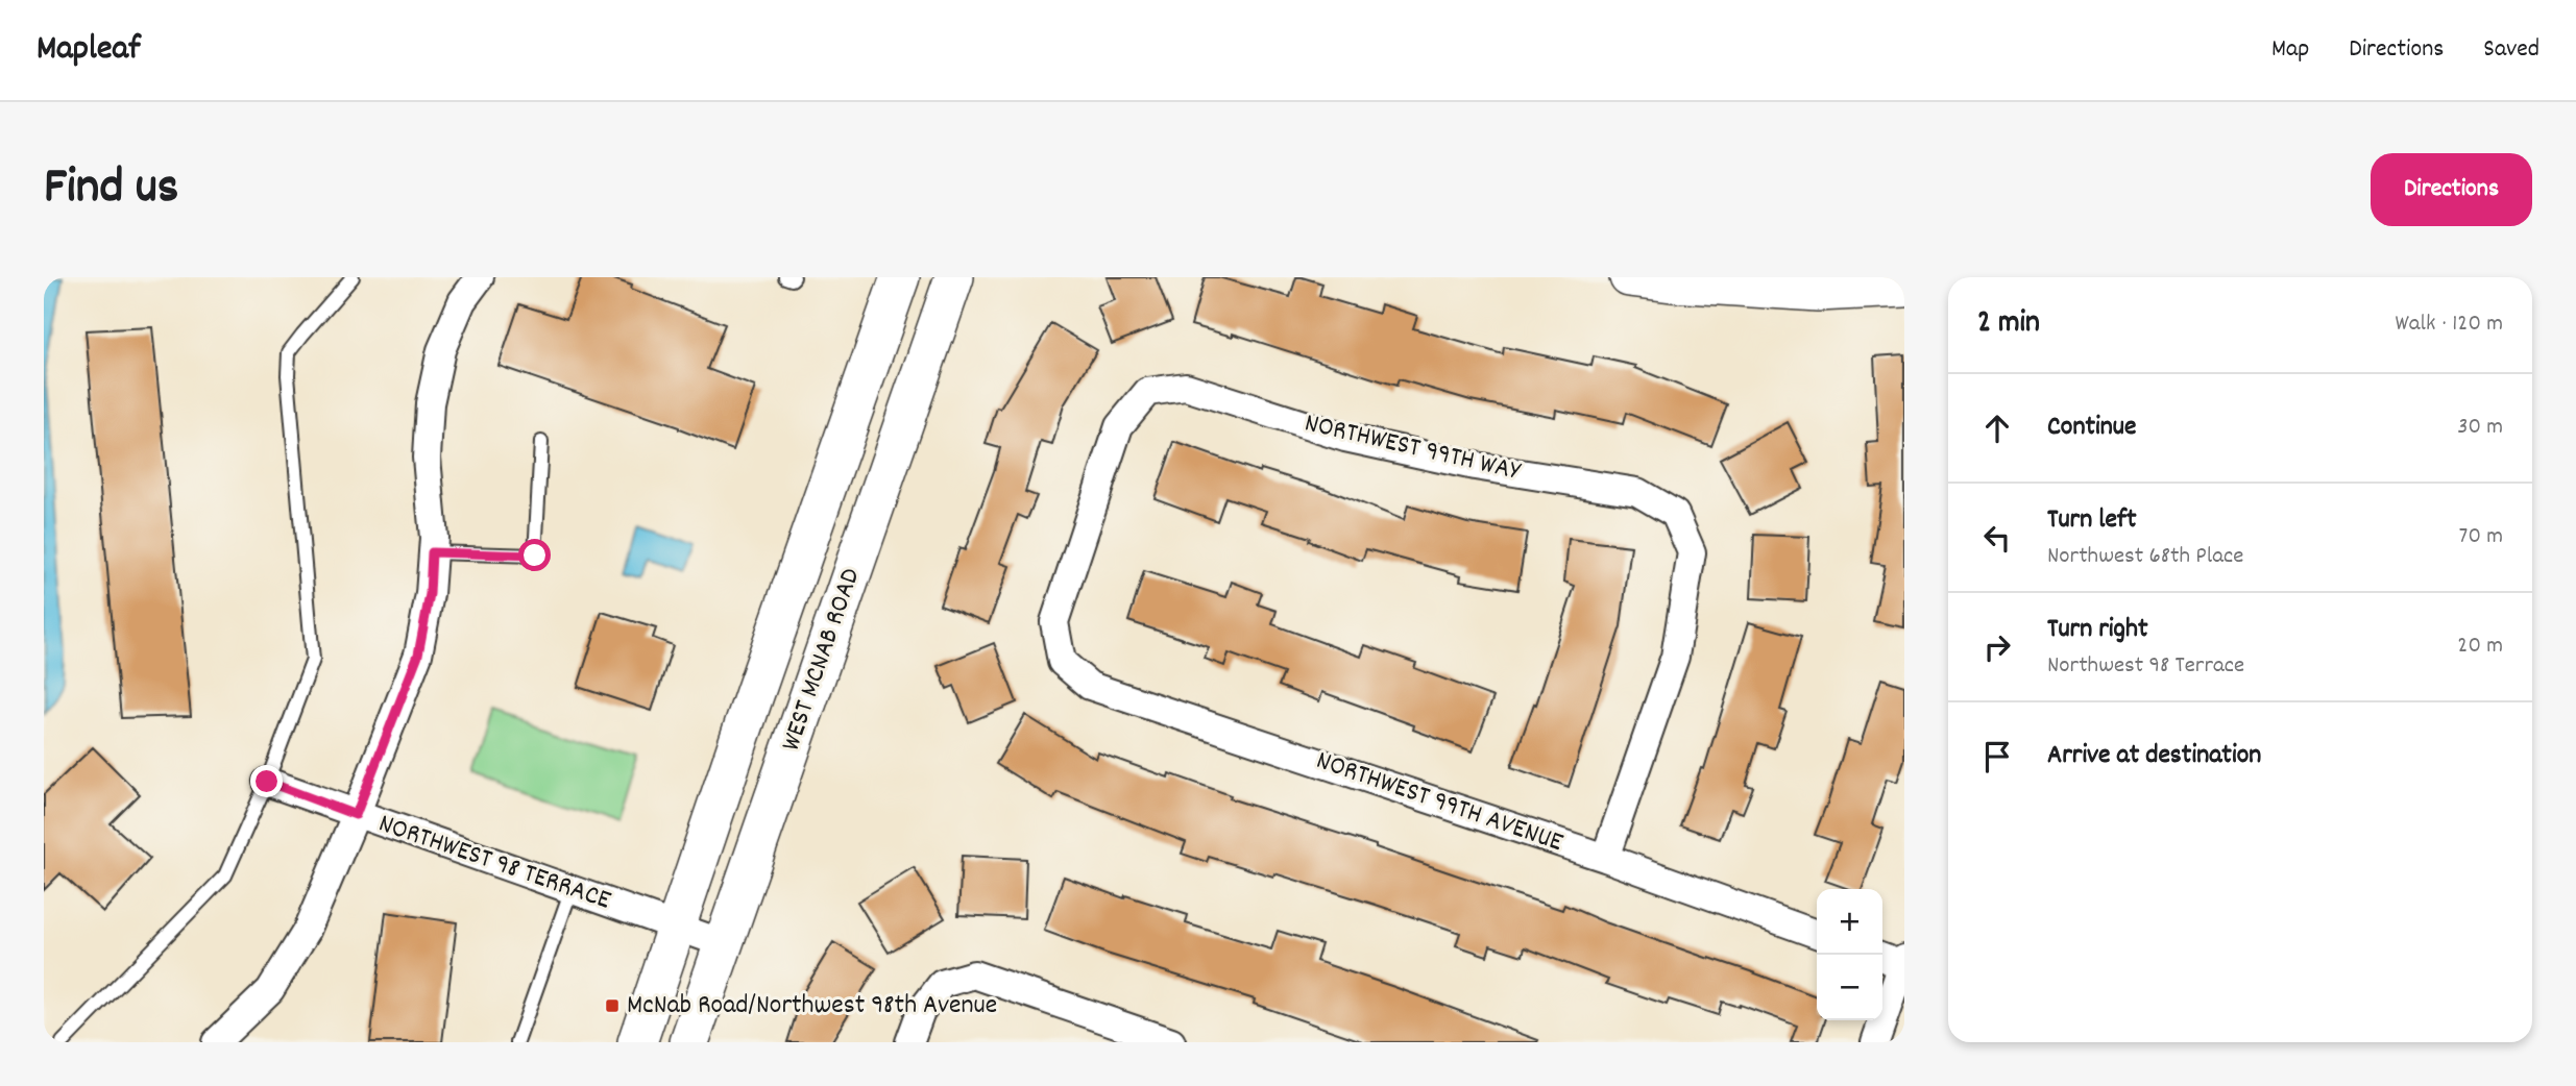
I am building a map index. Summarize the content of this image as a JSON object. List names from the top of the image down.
{
  "streets": {
    "main road": ["WEST MCNAB ROAD"],
    "street": ["NORTHWEST 99TH WAY", "NORTHWEST 99TH AVENUE", "NORTHWEST 98 TERRACE"]
  },
  "crossings": [
    ["NORTHWEST 99TH WAY", "NORTHWEST 99TH AVENUE"],
    ["WEST MCNAB ROAD", "NORTHWEST 98 TERRACE"]
  ],
  "places": {
    "transit": ["McNab Road/Northwest 98th Avenue"]
  },
  "page": {
    "header": "Mapleaf",
    "nav": ["Map", "Directions", "Saved"],
    "title": "Find us",
    "buttons": "Directions",
    "heading": ["2 min", "Walk · 120 m"],
    "list": [
      ["Continue", "30 m"],
      ["Turn left", "Northwest 68th Place", "70 m"],
      ["Turn right", "Northwest 98 Terrace", "20 m"],
      "Arrive at destination"
    ],
    "map_buttons": ["+", "−"]
  }
}
